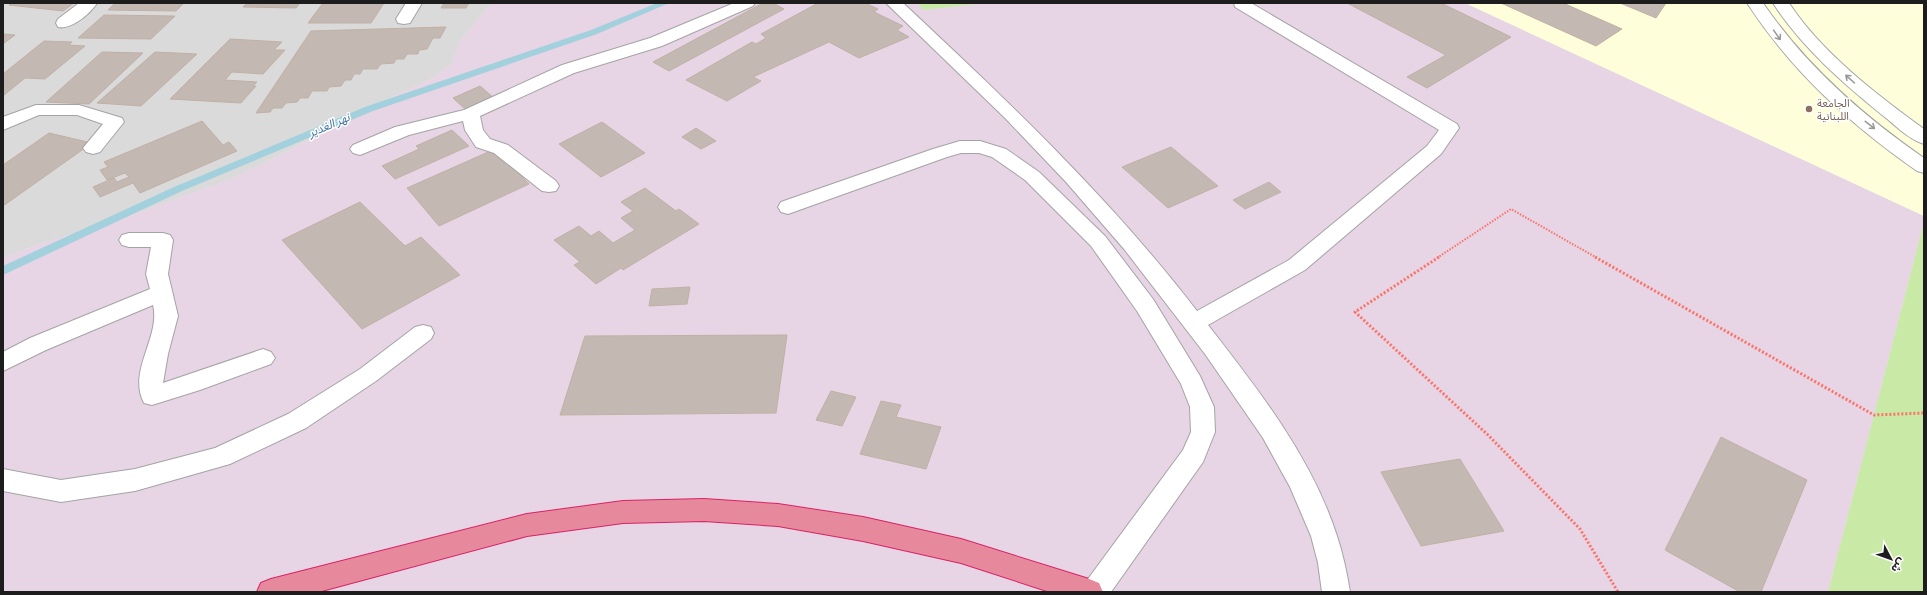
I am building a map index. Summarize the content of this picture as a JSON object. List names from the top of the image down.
{
  "water": ["نهر الغدير"],
  "places": ["الجامعة اللبنانية"],
  "north": "bottom right"
}
